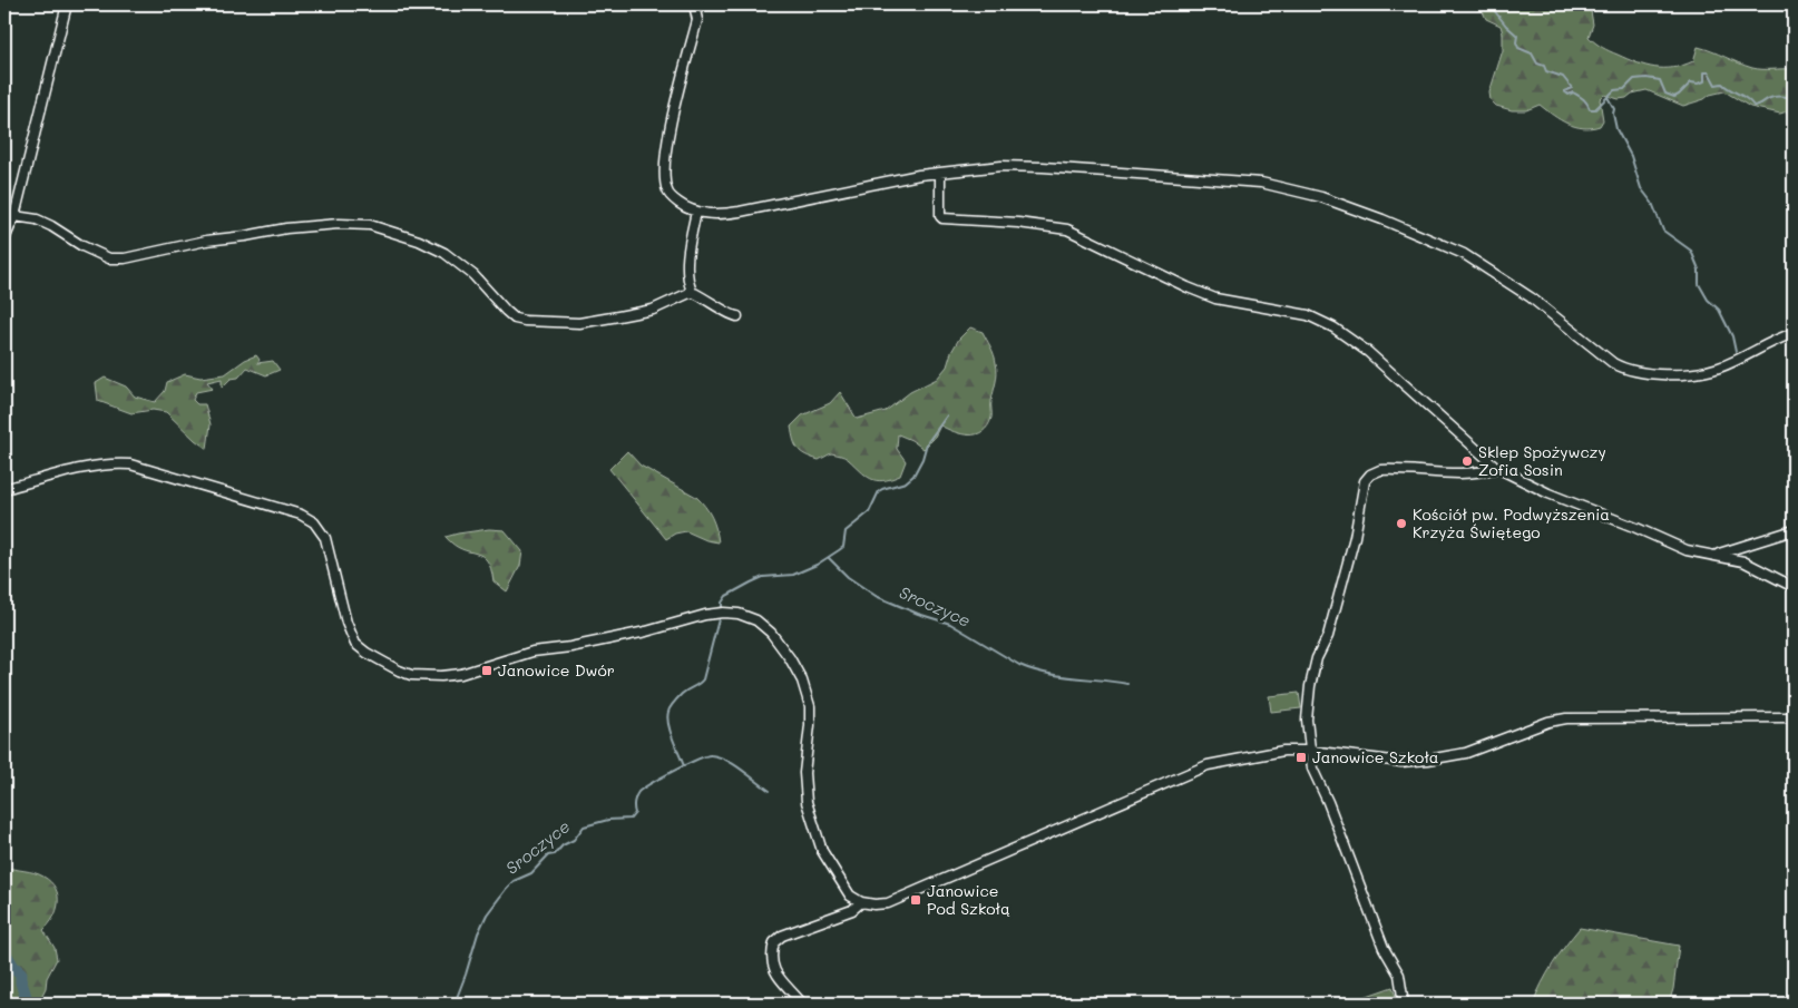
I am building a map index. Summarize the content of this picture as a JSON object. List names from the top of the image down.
{
  "water": ["Sroczyce"],
  "places": {
    "other": ["Sklep Spożywczy Zofia Sosin", "Kościół pw. Podwyższenia Krzyża Świętego"],
    "transit": ["Janowice Dwór", "Janowice Szkoła", "Janowice Pod Szkołą"]
  }
}
